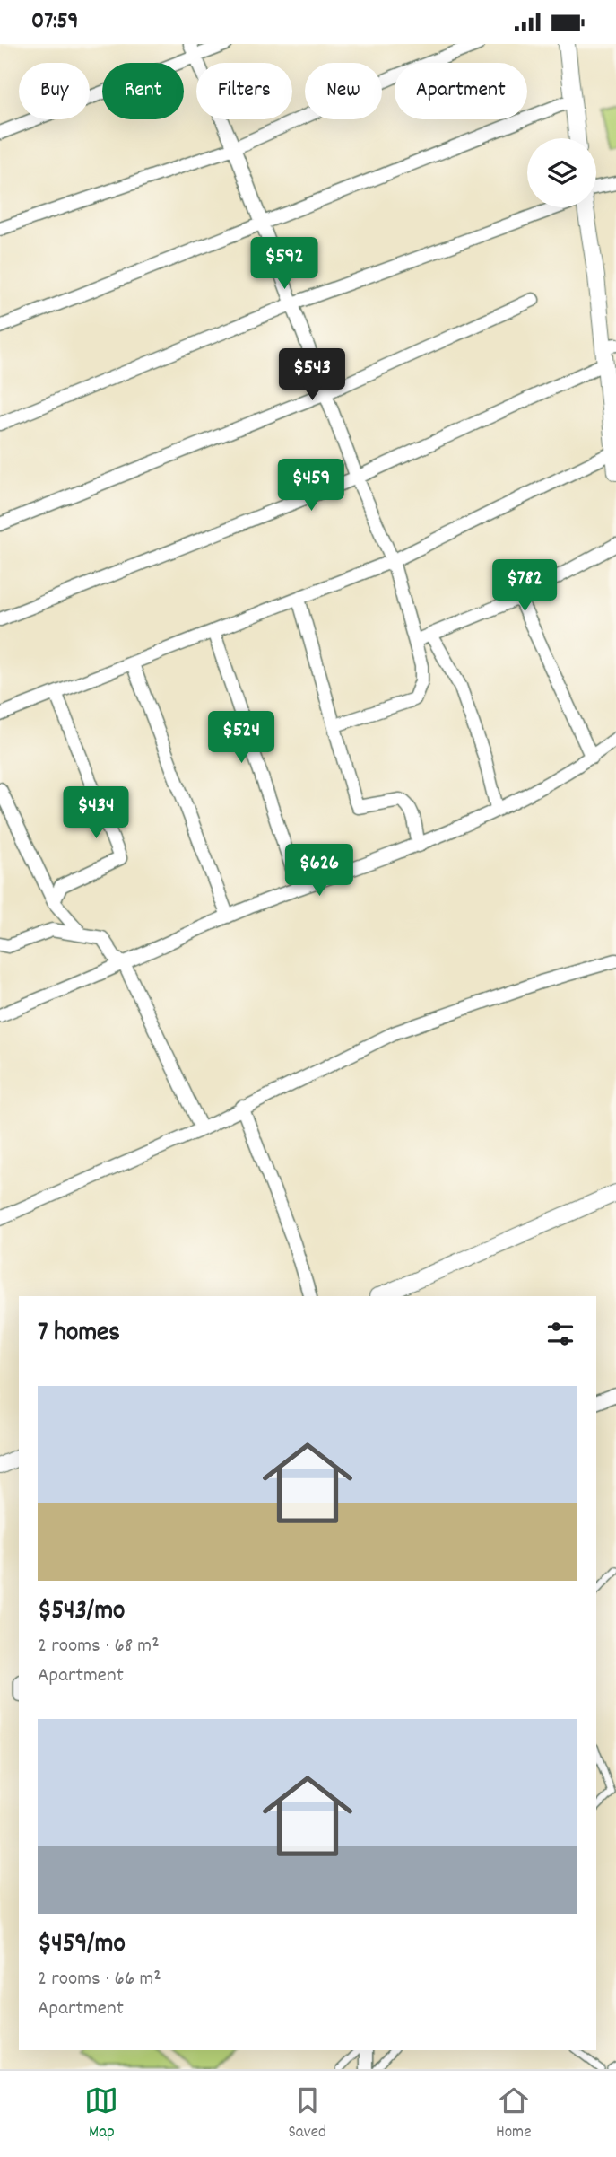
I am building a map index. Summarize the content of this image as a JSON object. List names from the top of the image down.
{
  "page": {
    "status": "07:59",
    "chip": [
      "Buy",
      "Rent",
      "Filters",
      "New",
      "Apartment"
    ],
    "price": [
      "$592",
      "$543",
      "$459",
      "$782",
      "$524",
      "$434",
      "$626"
    ],
    "heading": "7 homes",
    "list": [
      {
        "name": "$543/mo",
        "note": "2 rooms · 68 m² · Apartment"
      },
      {
        "name": "$459/mo",
        "note": "2 rooms · 66 m² · Apartment"
      }
    ],
    "tabs": ["Map", "Saved", "Home"]
  }
}
